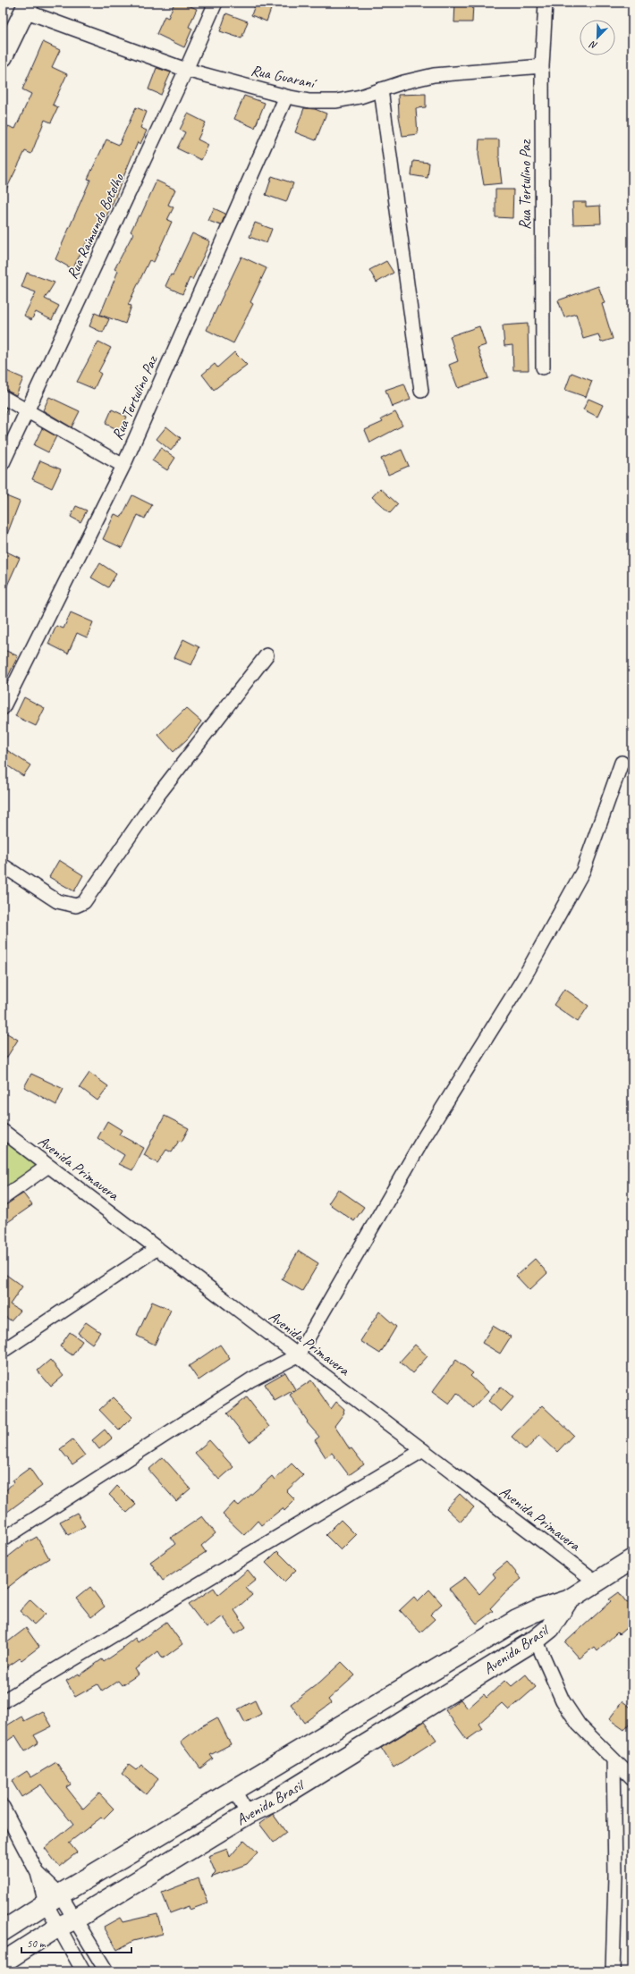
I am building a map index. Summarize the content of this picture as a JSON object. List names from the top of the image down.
{
  "streets": {
    "street": [
      "Rua Guaraní",
      "Rua Tertulino Paz",
      "Rua Raimundo Botelho",
      "Avenida Primavera",
      "Avenida Brasil"
    ]
  },
  "crossings": [
    ["Rua Guaraní", "Rua Tertulino Paz"],
    ["Rua Guaraní", "Rua Raimundo Botelho"]
  ],
  "scale_bar": "50 m",
  "north": "bottom left"
}
